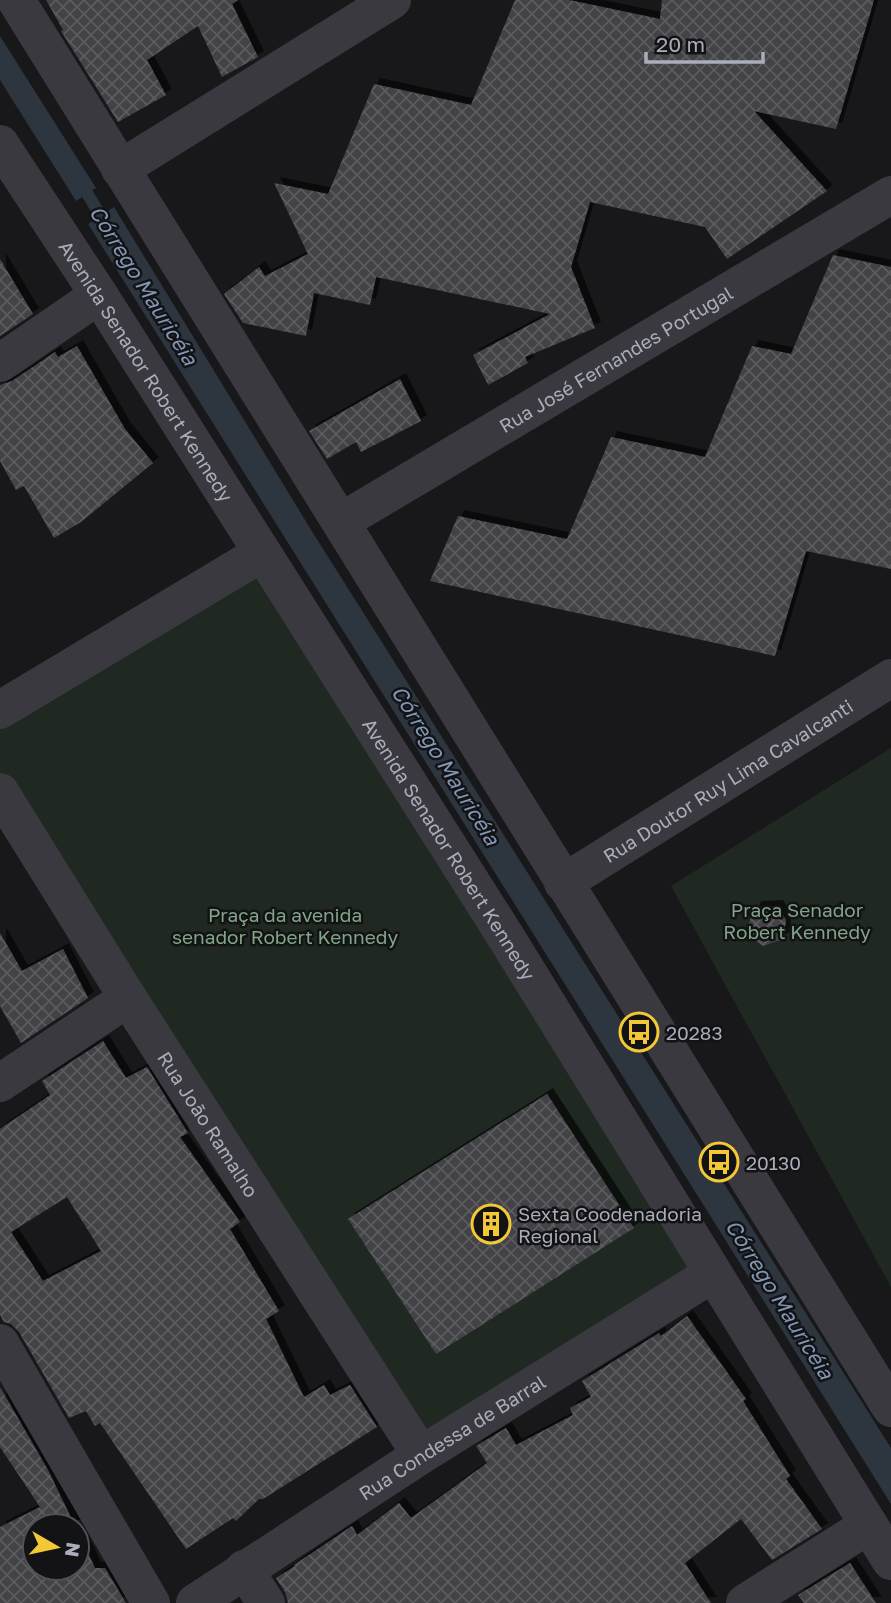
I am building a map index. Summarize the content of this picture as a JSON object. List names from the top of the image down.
{
  "streets": {
    "street": [
      "Rua José Fernandes Portugal",
      "Avenida Senador Robert Kennedy",
      "Rua Doutor Ruy Lima Cavalcanti",
      "Rua João Ramalho",
      "Rua Condessa de Barral"
    ]
  },
  "crossings": [
    ["Avenida Senador Robert Kennedy", "Rua Condessa de Barral"],
    ["Rua João Ramalho", "Rua Condessa de Barral"]
  ],
  "water": ["Córrego Mauricéia"],
  "parks": ["Praça Senador Robert Kennedy", "Praça da avenida senador Robert Kennedy"],
  "places": {
    "bus stop": ["20283", "20130"],
    "building": ["Sexta Coodenadoria Regional"]
  },
  "scale_bar": "20 m",
  "north": "right"
}
